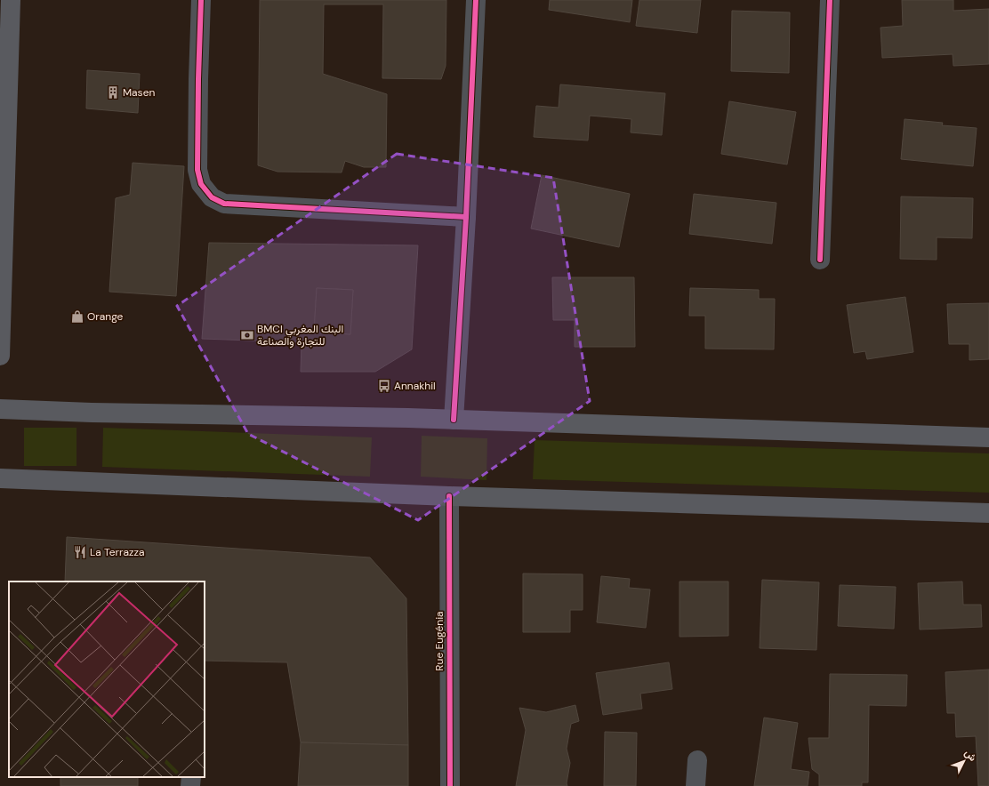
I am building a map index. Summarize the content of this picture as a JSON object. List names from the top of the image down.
{
  "streets": {
    "street": ["Rue Eugénia"]
  },
  "places": {
    "building": ["Masen"],
    "shop": ["Orange"],
    "bank": ["BMCI البنك المغربي للتجارة والصناعة"],
    "bus stop": ["Annakhil"],
    "restaurant": ["La Terrazza"]
  },
  "north": "top right"
}
